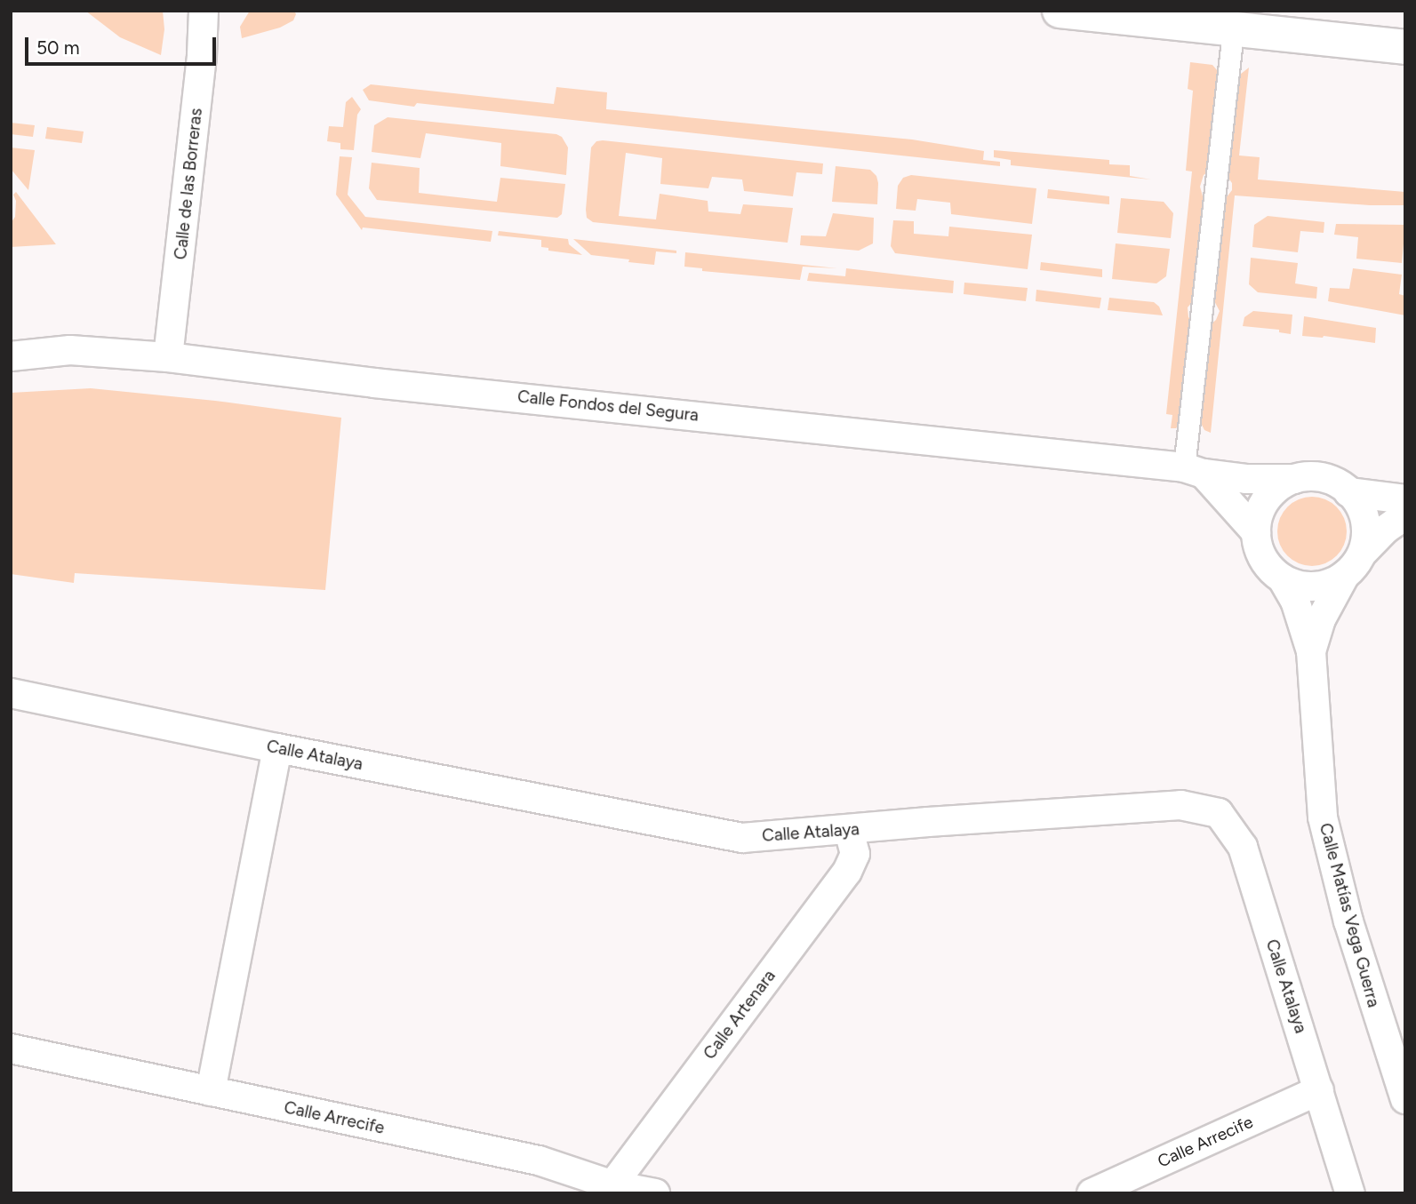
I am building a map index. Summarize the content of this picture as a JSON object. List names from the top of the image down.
{
  "streets": {
    "street": [
      "Calle de las Borreras",
      "Calle Fondos del Segura",
      "Calle Atalaya",
      "Calle Matías Vega Guerra",
      "Calle Artenara",
      "Calle Arrecife"
    ]
  },
  "crossings": [
    ["Calle de las Borreras", "Calle Fondos del Segura"],
    ["Calle Fondos del Segura", "Calle Matías Vega Guerra"],
    ["Calle Atalaya", "Calle Artenara"],
    ["Calle Atalaya", "Calle Arrecife"],
    ["Calle Artenara", "Calle Arrecife"]
  ],
  "scale_bar": "50 m"
}
